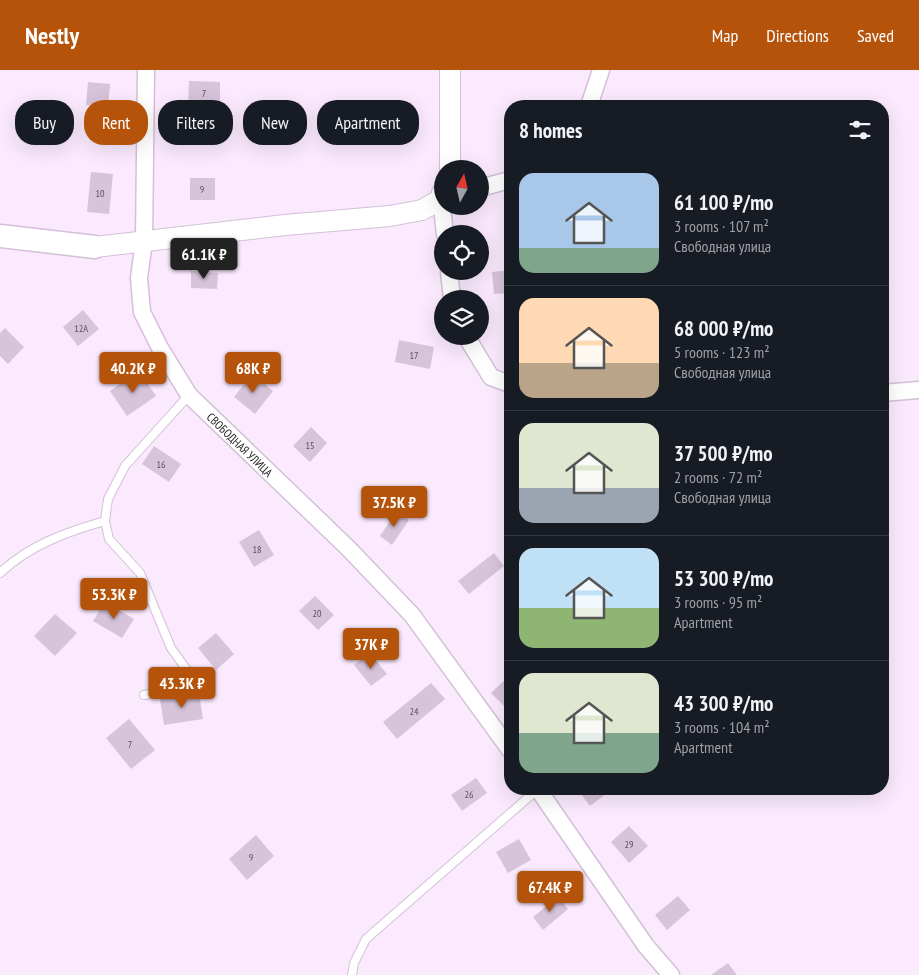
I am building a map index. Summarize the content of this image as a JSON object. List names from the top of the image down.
{
  "streets": {
    "street": ["СВОБОДНАЯ УЛИЦА"]
  },
  "house_numbers": [
    "7",
    "9",
    "10",
    "12А",
    "17",
    "15",
    "16",
    "18",
    "20",
    "24",
    "7",
    "26",
    "29",
    "9"
  ],
  "north": "top",
  "page": {
    "header": "Nestly",
    "nav": ["Map", "Directions", "Saved"],
    "chip": [
      "Buy",
      "Rent",
      "Filters",
      "New",
      "Apartment"
    ],
    "heading": "8 homes",
    "list": [
      {
        "name": "61 100 ₽/mo",
        "note": "3 rooms · 107 m² · Свободная улица"
      },
      {
        "name": "68 000 ₽/mo",
        "note": "5 rooms · 123 m² · Свободная улица"
      },
      {
        "name": "37 500 ₽/mo",
        "note": "2 rooms · 72 m² · Свободная улица"
      },
      {
        "name": "53 300 ₽/mo",
        "note": "3 rooms · 95 m² · Apartment"
      },
      {
        "name": "43 300 ₽/mo",
        "note": "3 rooms · 104 m² · Apartment"
      }
    ],
    "price": [
      "61.1K ₽",
      "40.2K ₽",
      "68K ₽",
      "37.5K ₽",
      "53.3K ₽",
      "37K ₽",
      "43.3K ₽",
      "67.4K ₽"
    ]
  }
}
